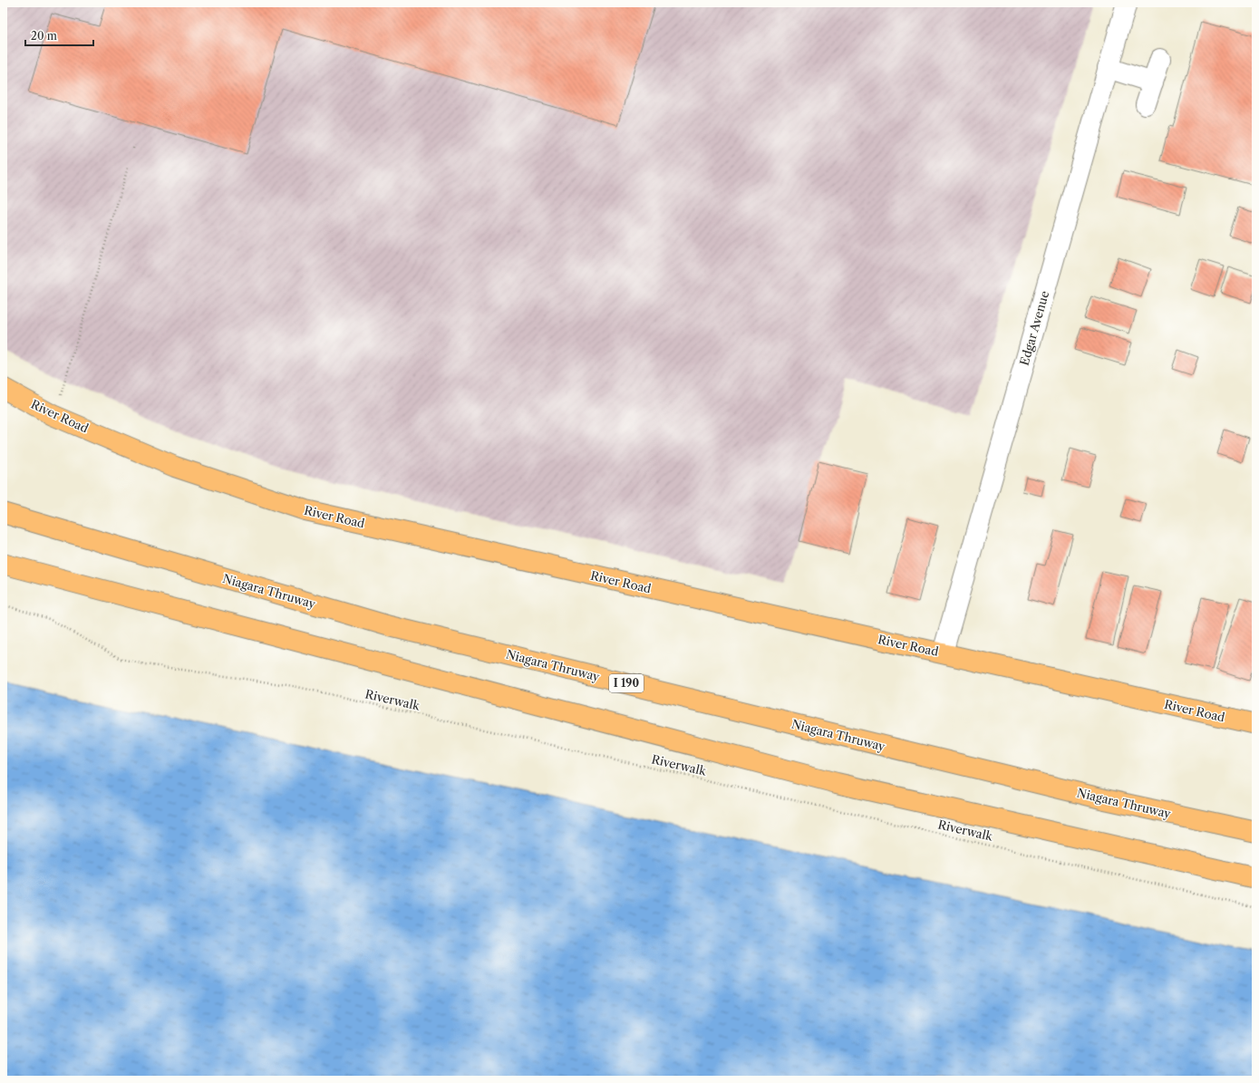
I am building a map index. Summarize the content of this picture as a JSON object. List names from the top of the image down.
{
  "streets": {
    "main road": ["River Road", "Niagara Thruway", "I 190"],
    "street": ["Edgar Avenue"],
    "path": ["Riverwalk"]
  },
  "crossings": [
    ["Edgar Avenue", "River Road"]
  ],
  "scale_bar": "20 m"
}
